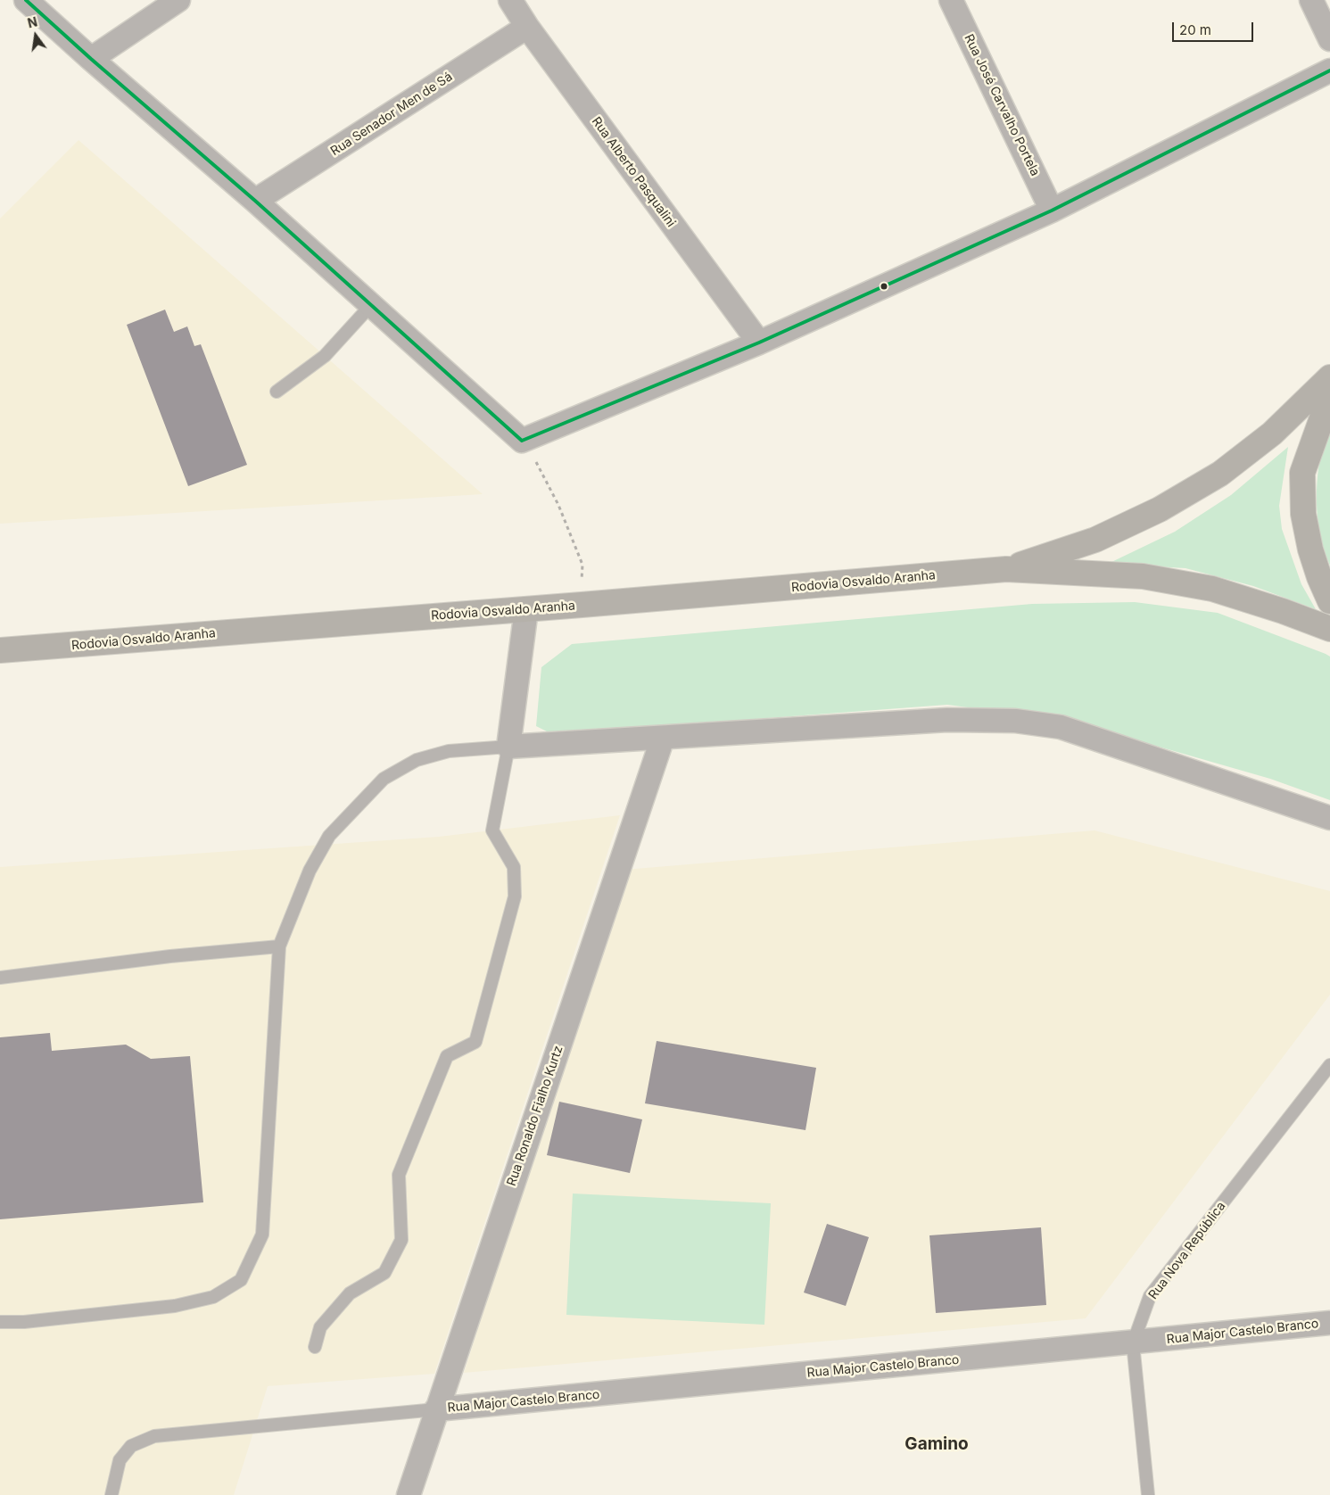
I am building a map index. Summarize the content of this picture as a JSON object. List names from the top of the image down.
{
  "streets": {
    "highway": ["Rodovia Osvaldo Aranha"],
    "street": [
      "Rua José Carvalho Portela",
      "Rua Senador Men de Sá",
      "Rua Alberto Pasqualini",
      "Rua Ronaldo Fialho Kurtz",
      "Rua Major Castelo Branco"
    ],
    "lane": ["Rua Nova República"]
  },
  "crossings": [
    ["Rua Senador Men de Sá", "Rua Alberto Pasqualini"],
    ["Rua Ronaldo Fialho Kurtz", "Rua Major Castelo Branco"],
    ["Rua Nova República", "Rua Major Castelo Branco"]
  ],
  "districts": ["Gamino"],
  "scale_bar": "20 m",
  "north": "top"
}
